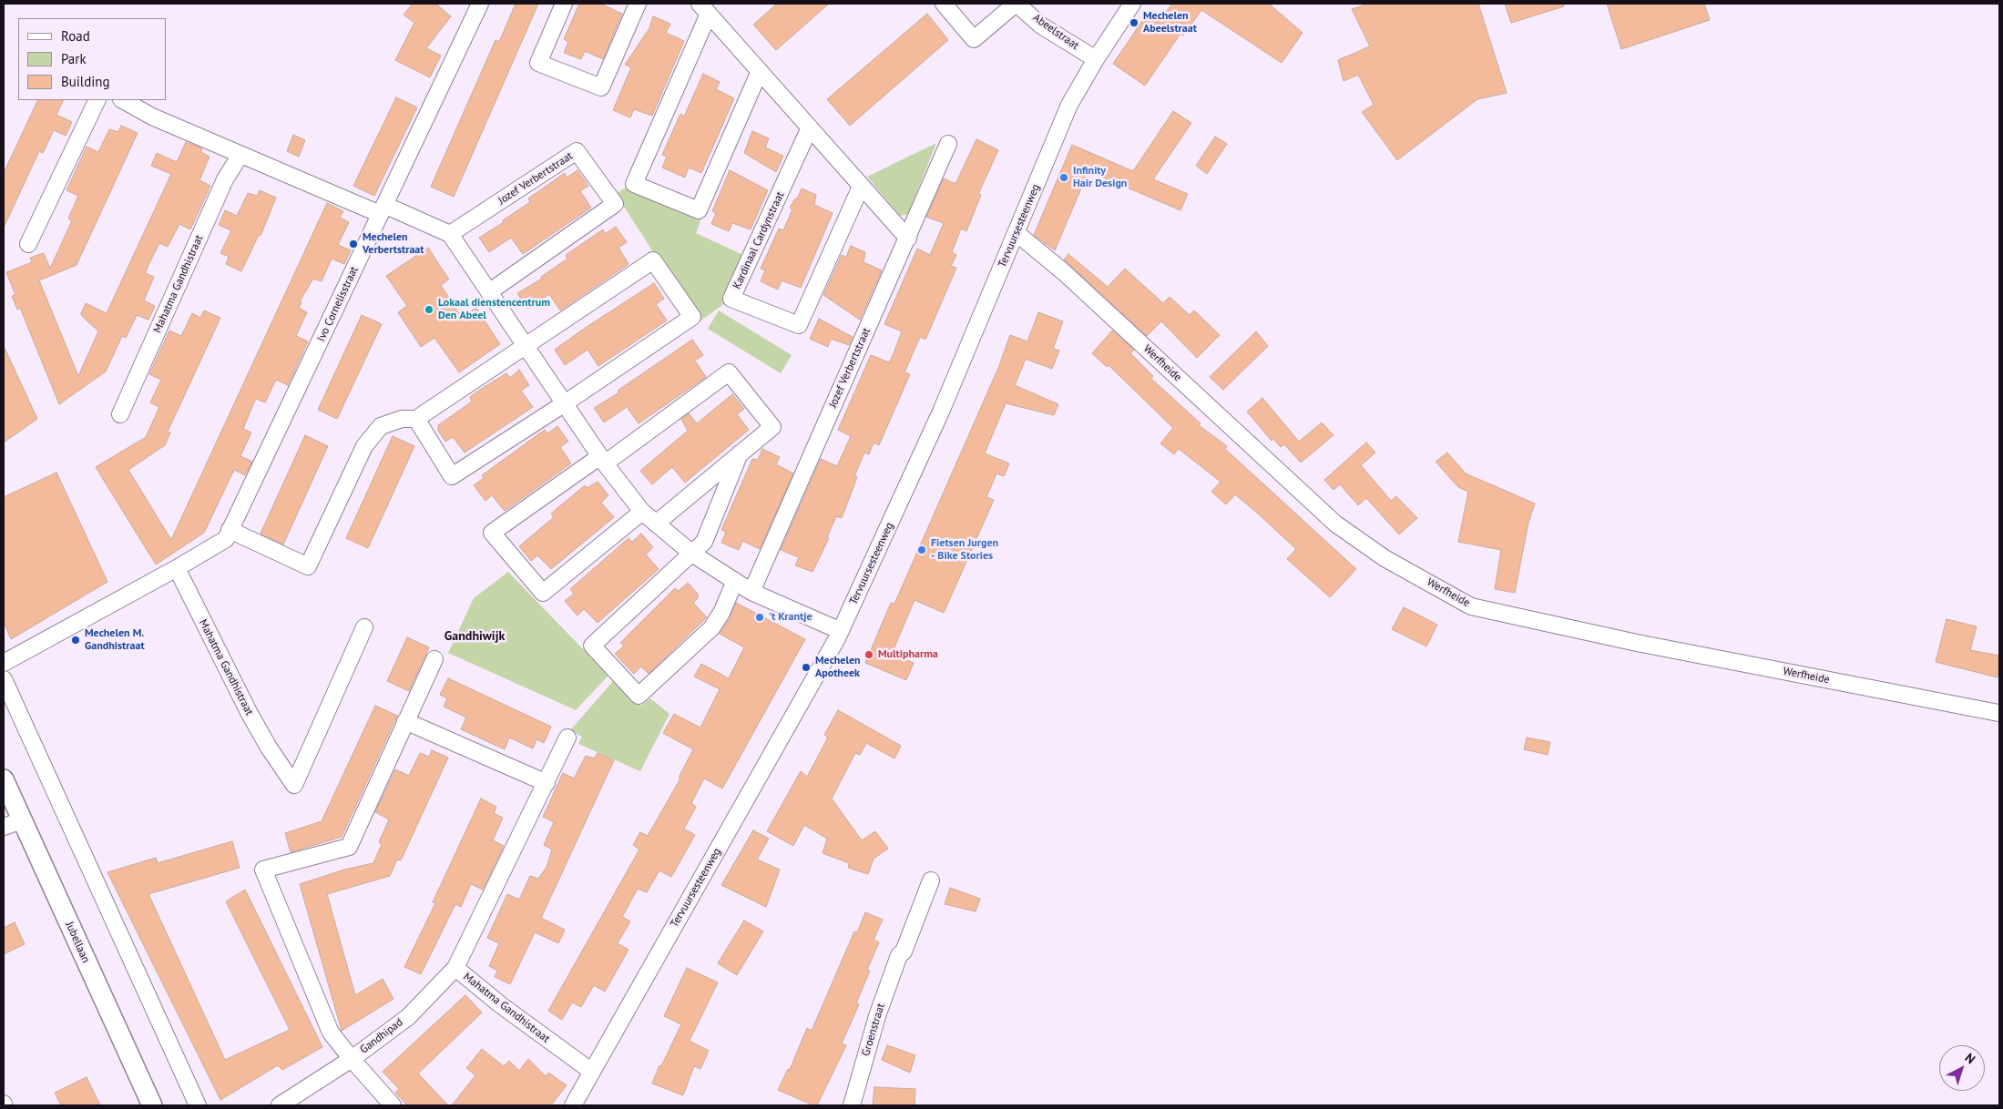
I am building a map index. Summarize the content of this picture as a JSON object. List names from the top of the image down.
{
  "streets": {
    "main road": ["Jubellaan"],
    "street": [
      "Abeelstraat",
      "Jozef Verbertstraat",
      "Tervuursesteenweg",
      "Kardinaal Cardynstraat",
      "Mahatma Gandhistraat",
      "Ivo Cornelisstraat",
      "Werfheide",
      "Groenstraat",
      "Gandhipad"
    ]
  },
  "crossings": [
    ["Abeelstraat", "Tervuursesteenweg"],
    ["Tervuursesteenweg", "Mahatma Gandhistraat"],
    ["Tervuursesteenweg", "Werfheide"],
    ["Mahatma Gandhistraat", "Ivo Cornelisstraat"],
    ["Mahatma Gandhistraat", "Gandhipad"]
  ],
  "districts": ["Gandhiwijk"],
  "places": [
    "Mechelen Abeelstraat",
    "Infinity Hair Design",
    "Mechelen Verbertstraat",
    "Lokaal dienstencentrum Den Abeel",
    "Fietsen Jurgen - Bike Stories",
    "'t Krantje",
    "Mechelen M. Gandhistraat",
    "Multipharma",
    "Mechelen Apotheek"
  ],
  "legend": ["Road", "Park", "Building"],
  "north": "top right"
}
